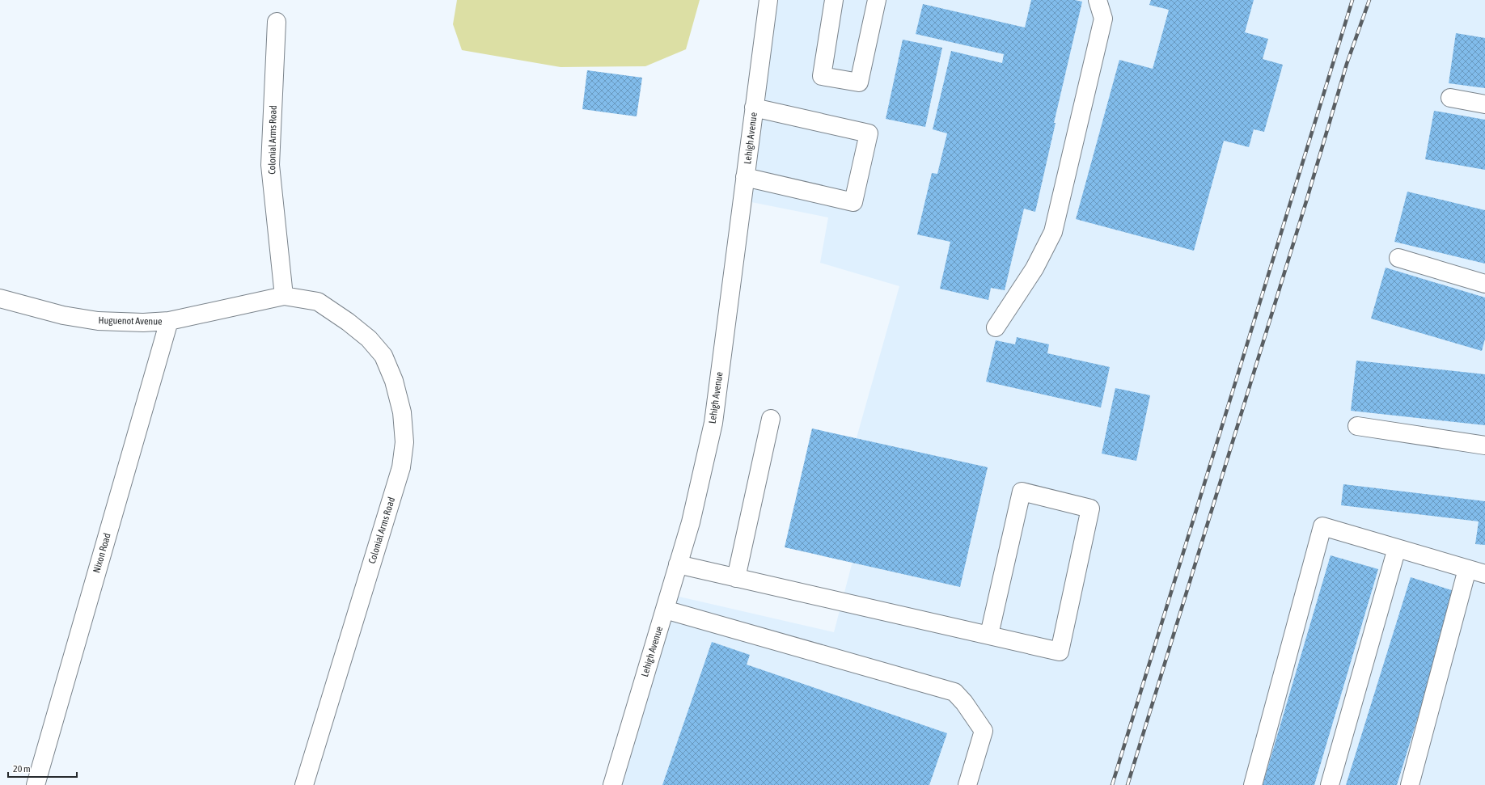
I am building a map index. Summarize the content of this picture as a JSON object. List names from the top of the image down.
{
  "streets": {
    "street": [
      "Lehigh Avenue",
      "Colonial Arms Road",
      "Huguenot Avenue",
      "Nixon Road"
    ]
  },
  "crossings": [
    ["Colonial Arms Road", "Huguenot Avenue"],
    ["Huguenot Avenue", "Nixon Road"]
  ],
  "scale_bar": "20 m"
}
